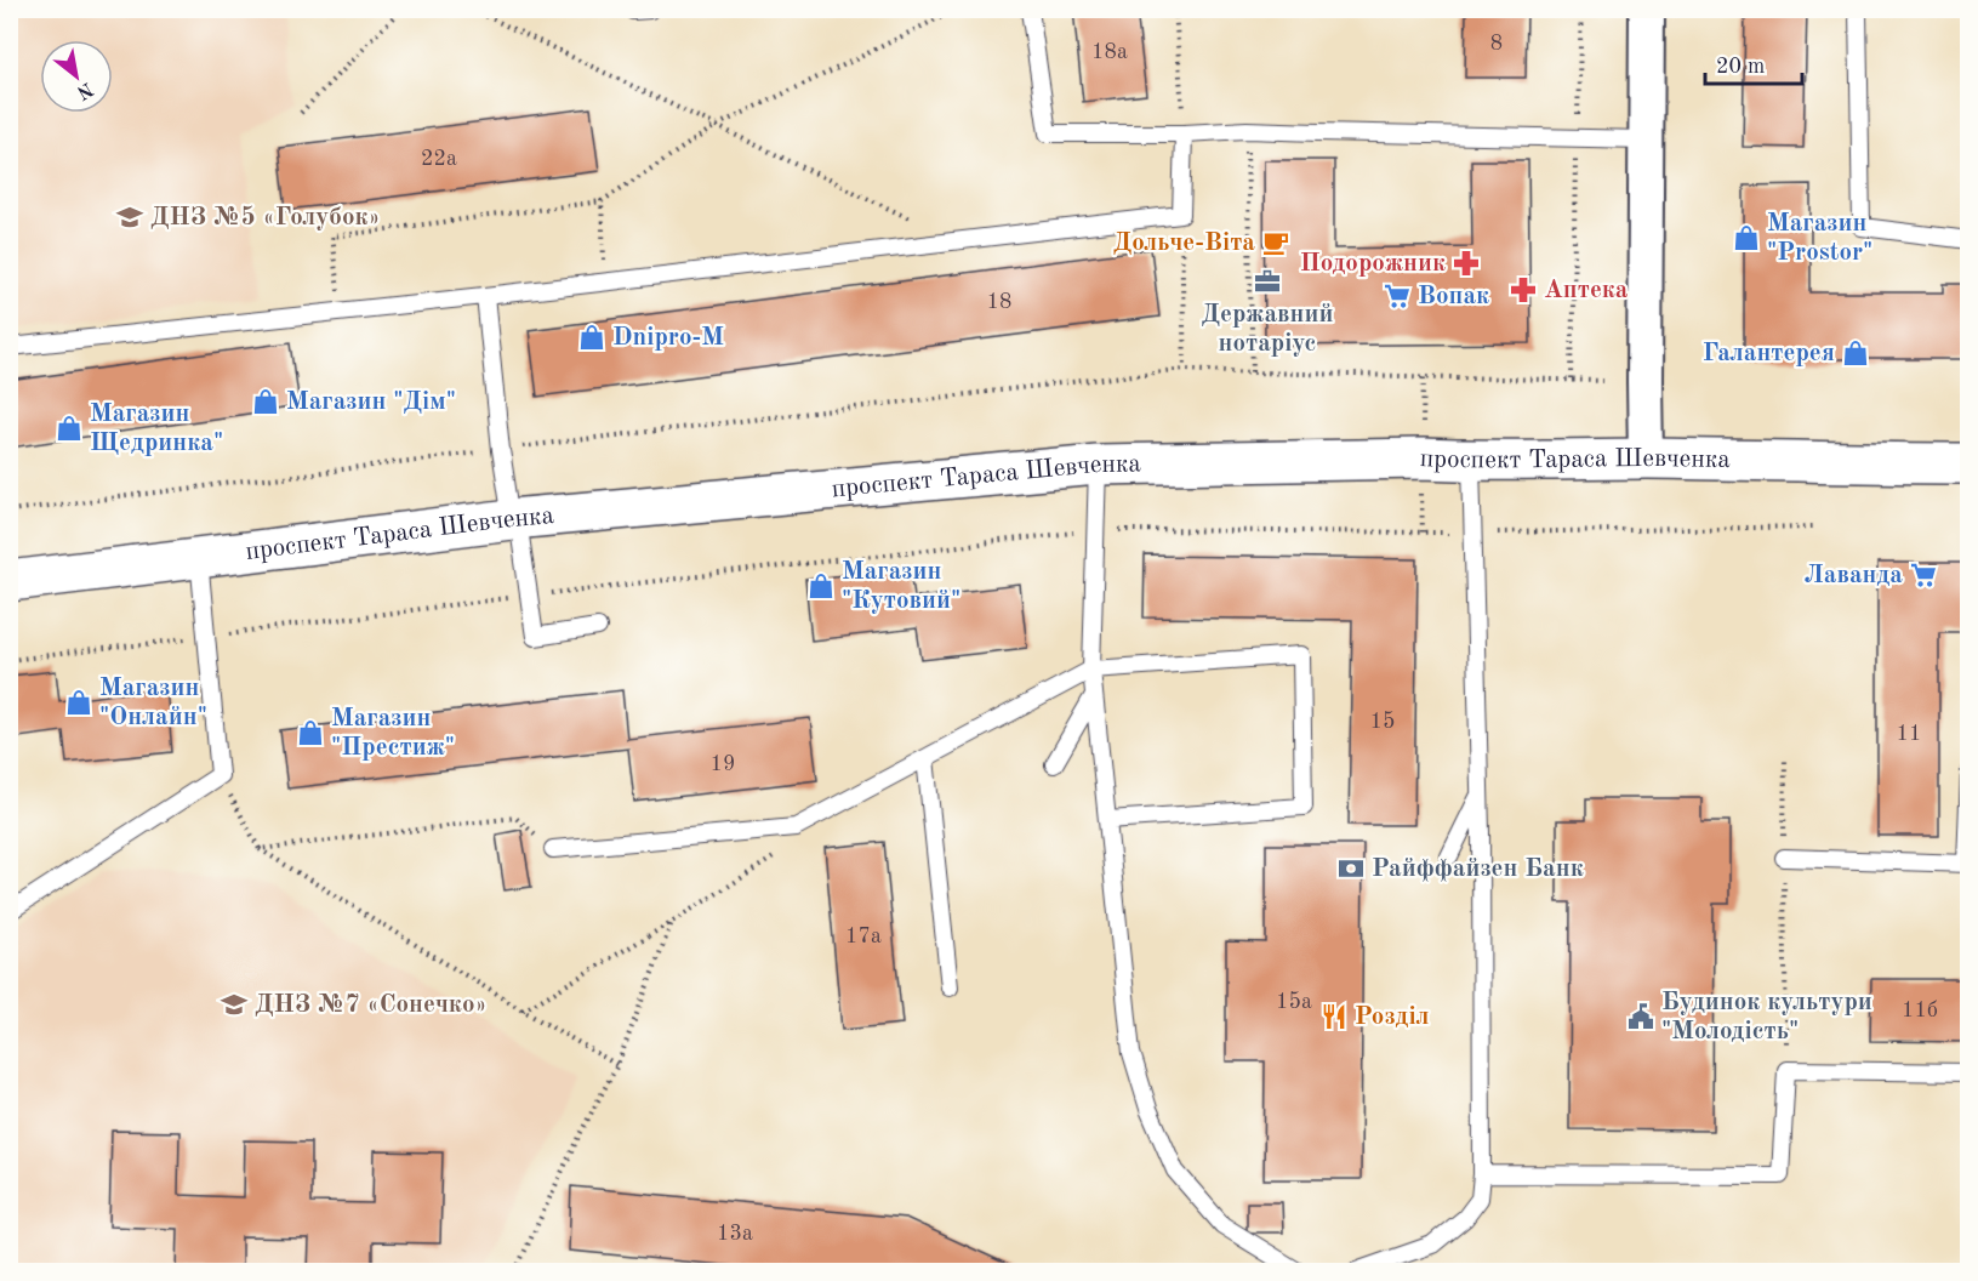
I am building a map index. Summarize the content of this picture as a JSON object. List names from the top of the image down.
{
  "streets": {
    "street": ["проспект Тараса Шевченка"]
  },
  "places": {
    "school or university": ["ДНЗ №5 «Голубок»", "ДНЗ №7 «Сонечко»"],
    "shop": [
      "Магазин \"Prostor\"",
      "Dnipro-M",
      "Галантерея",
      "Магазин \"Дім\"",
      "Магазин Щедринка\"",
      "Магазин \"Кутовий\"",
      "Магазин \"Онлайн\"",
      "Магазин \"Престиж\""
    ],
    "cafe": ["Дольче-Віта"],
    "pharmacy": ["Подорожник", "Аптека"],
    "office": ["Державний нотаріус"],
    "supermarket": ["Вопак", "Лаванда"],
    "bank": ["Райффайзен Банк"],
    "restaurant": ["Розділ"],
    "public building": ["Будинок культури \"Молодість\""]
  },
  "house_numbers": [
    "8",
    "18а",
    "22а",
    "18",
    "15",
    "11",
    "19",
    "17а",
    "15а",
    "11б",
    "13а"
  ],
  "scale_bar": "20 m",
  "north": "bottom right"
}
